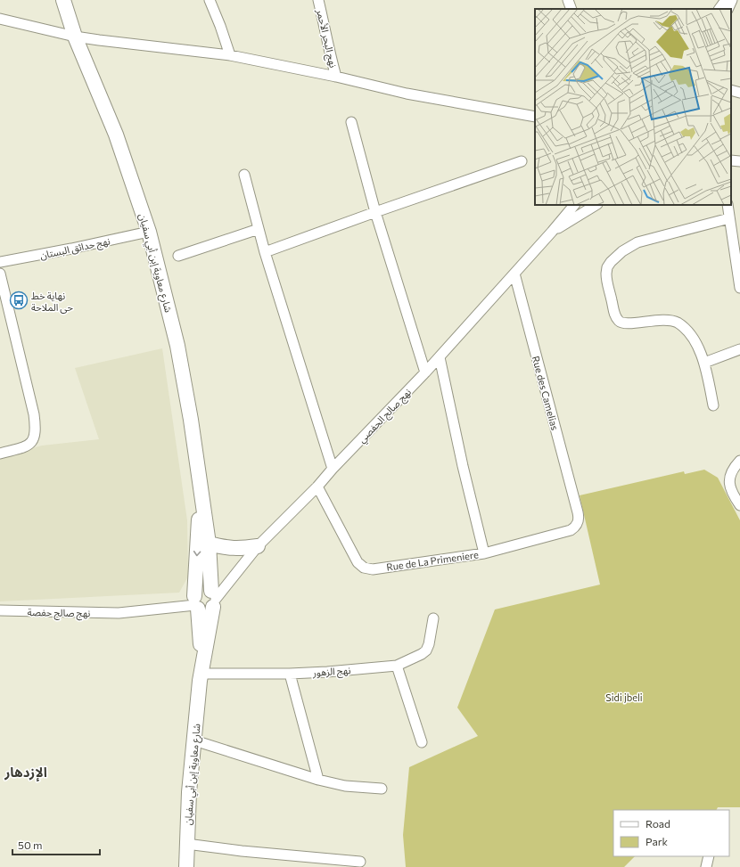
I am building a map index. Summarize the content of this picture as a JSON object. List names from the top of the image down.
{
  "streets": {
    "main road": ["شارع معاوية إبن أبي سفيان"],
    "street": [
      "نهج البحر الأحمر",
      "نهج حدائق البستان",
      "Rue des Camelias",
      "نهج صالح الحفصي",
      "Rue de La Primeniere",
      "نهج صالح حفصة",
      "نهج الزهور"
    ]
  },
  "crossings": [
    ["نهج حدائق البستان", "شارع معاوية إبن أبي سفيان"],
    ["شارع معاوية إبن أبي سفيان", "نهج صالح الحفصي"],
    ["شارع معاوية إبن أبي سفيان", "نهج صالح حفصة"],
    ["شارع معاوية إبن أبي سفيان", "نهج الزهور"],
    ["Rue des Camelias", "نهج صالح الحفصي"],
    ["Rue des Camelias", "Rue de La Primeniere"],
    ["نهج صالح الحفصي", "Rue de La Primeniere"]
  ],
  "districts": ["الإزدهار"],
  "parks": ["Sidi jbeli"],
  "places": {
    "bus stop": ["نهاية خط حى الملاحة"]
  },
  "legend": ["Road", "Park"],
  "scale_bar": "50 m"
}
